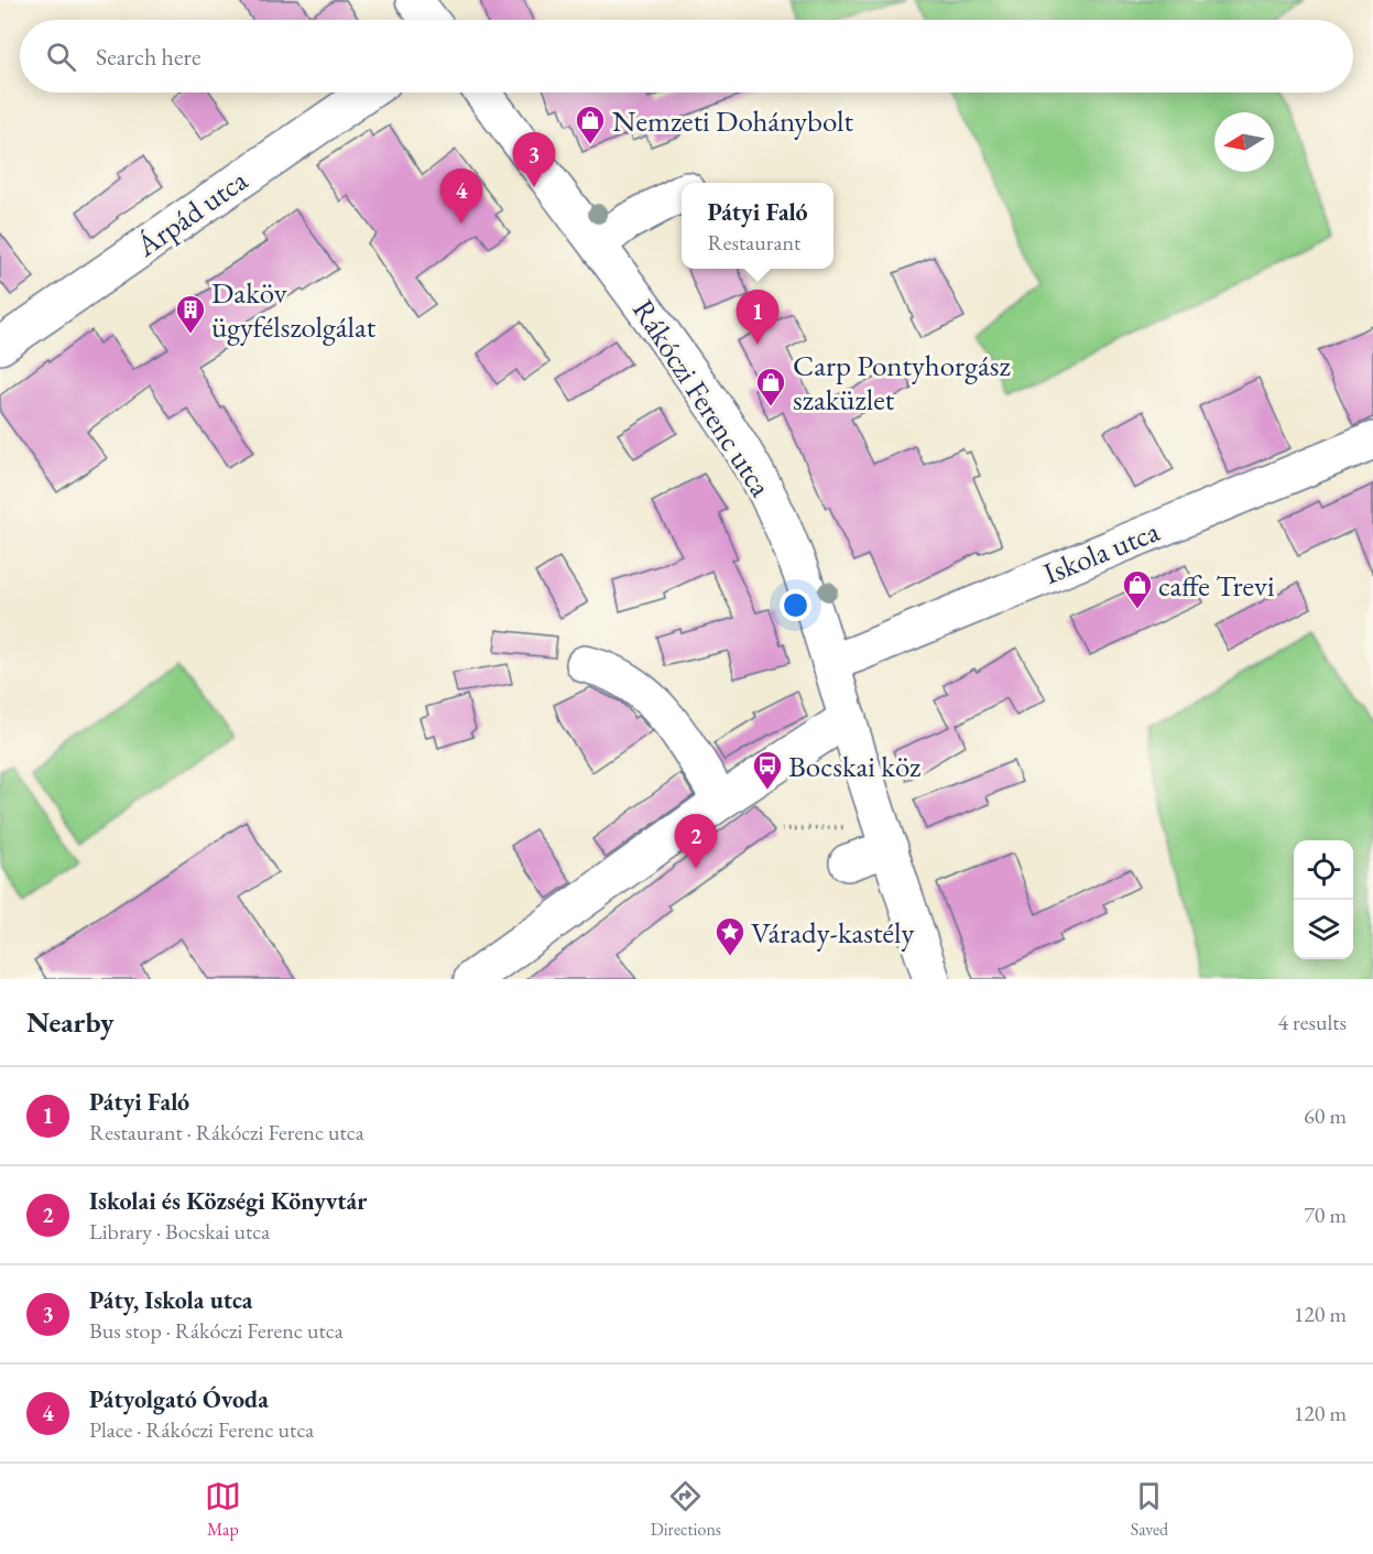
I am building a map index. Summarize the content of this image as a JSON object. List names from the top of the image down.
{
  "streets": {
    "street": ["Árpád utca", "Rákóczi Ferenc utca", "Iskola utca"]
  },
  "crossings": [
    ["Rákóczi Ferenc utca", "Iskola utca"]
  ],
  "places": {
    "shop": ["Nemzeti Dohánybolt", "Carp Pontyhorgász szaküzlet", "caffe Trevi"],
    "building": ["Daköv ügyfélszolgálat"],
    "bus stop": ["Bocskai köz"],
    "place": ["Várady-kastély"]
  },
  "north": "left",
  "page": {
    "search": "Search here",
    "pins": [
      "3",
      "4",
      "1",
      "2"
    ],
    "popup": ["Pátyi Faló", "Restaurant"],
    "heading": ["Nearby", "4 results"],
    "list": [
      {
        "mark": "1",
        "name": "Pátyi Faló",
        "note": "Restaurant · Rákóczi Ferenc utca",
        "value": "60 m"
      },
      {
        "mark": "2",
        "name": "Iskolai és Községi Könyvtár",
        "note": "Library · Bocskai utca",
        "value": "70 m"
      },
      {
        "mark": "3",
        "name": "Páty, Iskola utca",
        "note": "Bus stop · Rákóczi Ferenc utca",
        "value": "120 m"
      },
      {
        "mark": "4",
        "name": "Pátyolgató Óvoda",
        "note": "Place · Rákóczi Ferenc utca",
        "value": "120 m"
      }
    ],
    "nav": ["Map", "Directions", "Saved"]
  }
}
